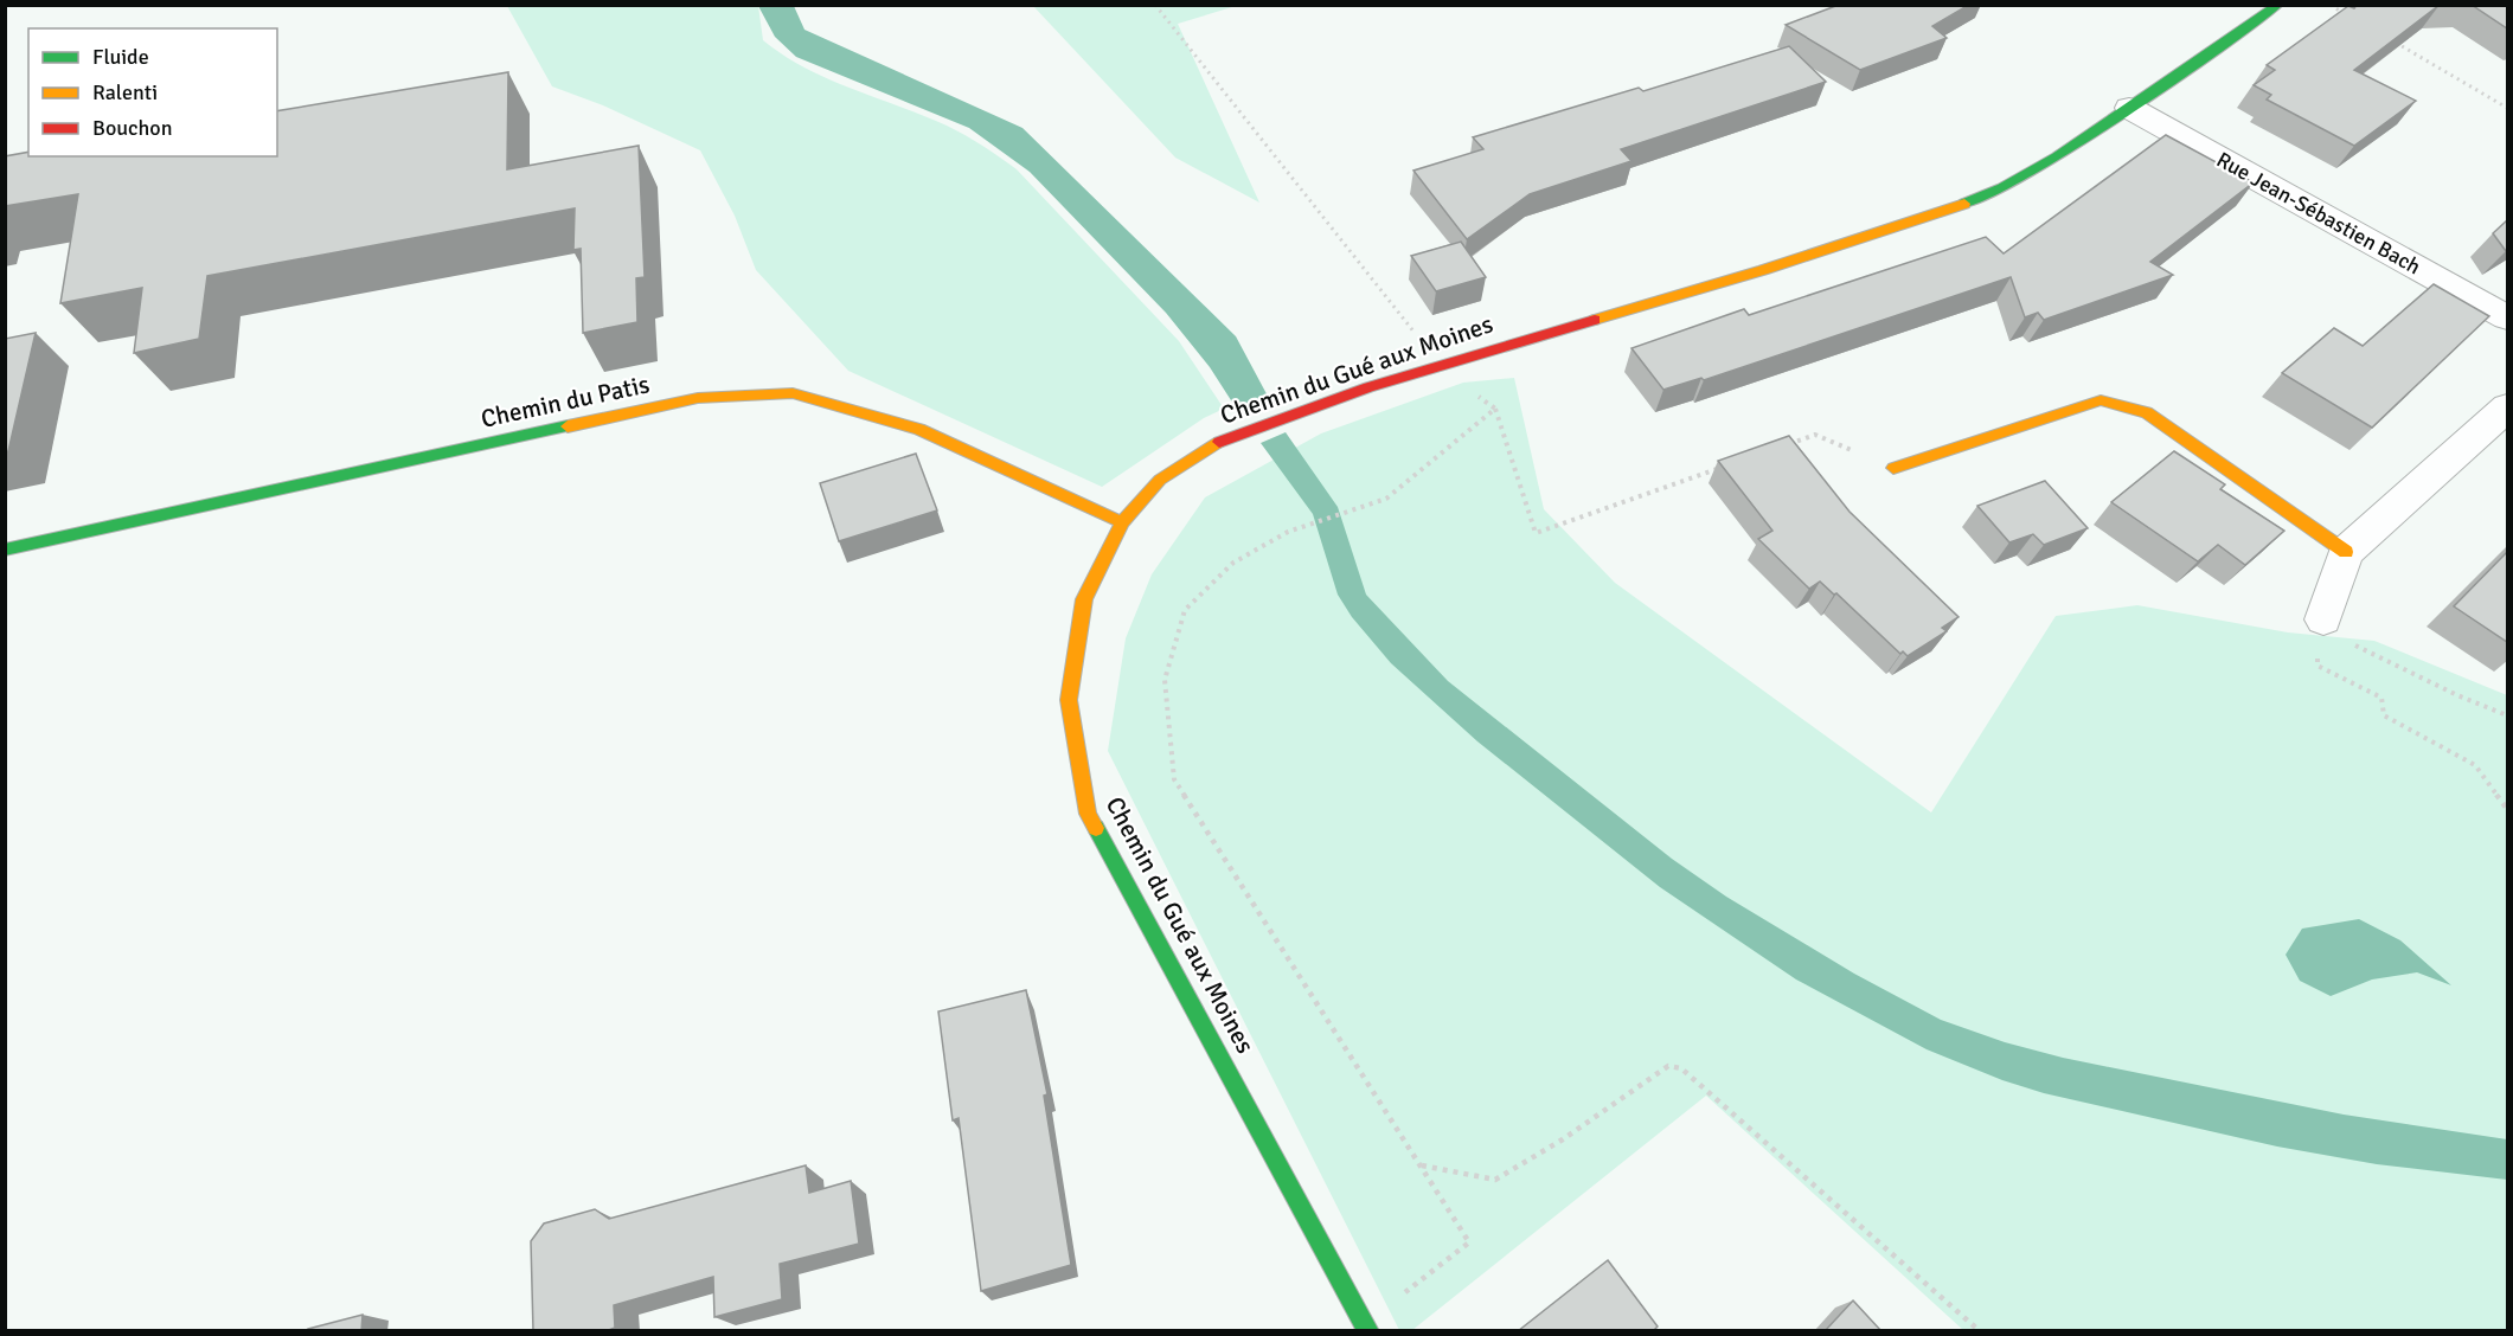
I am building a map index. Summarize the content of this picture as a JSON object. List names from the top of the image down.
{
  "streets": {
    "street": ["Rue Jean-Sébastien Bach", "Chemin du Gué aux Moines", "Chemin du Patis"]
  },
  "crossings": [
    ["Rue Jean-Sébastien Bach", "Chemin du Gué aux Moines"],
    ["Chemin du Gué aux Moines", "Chemin du Patis"]
  ],
  "legend": ["Fluide", "Ralenti", "Bouchon"]
}
